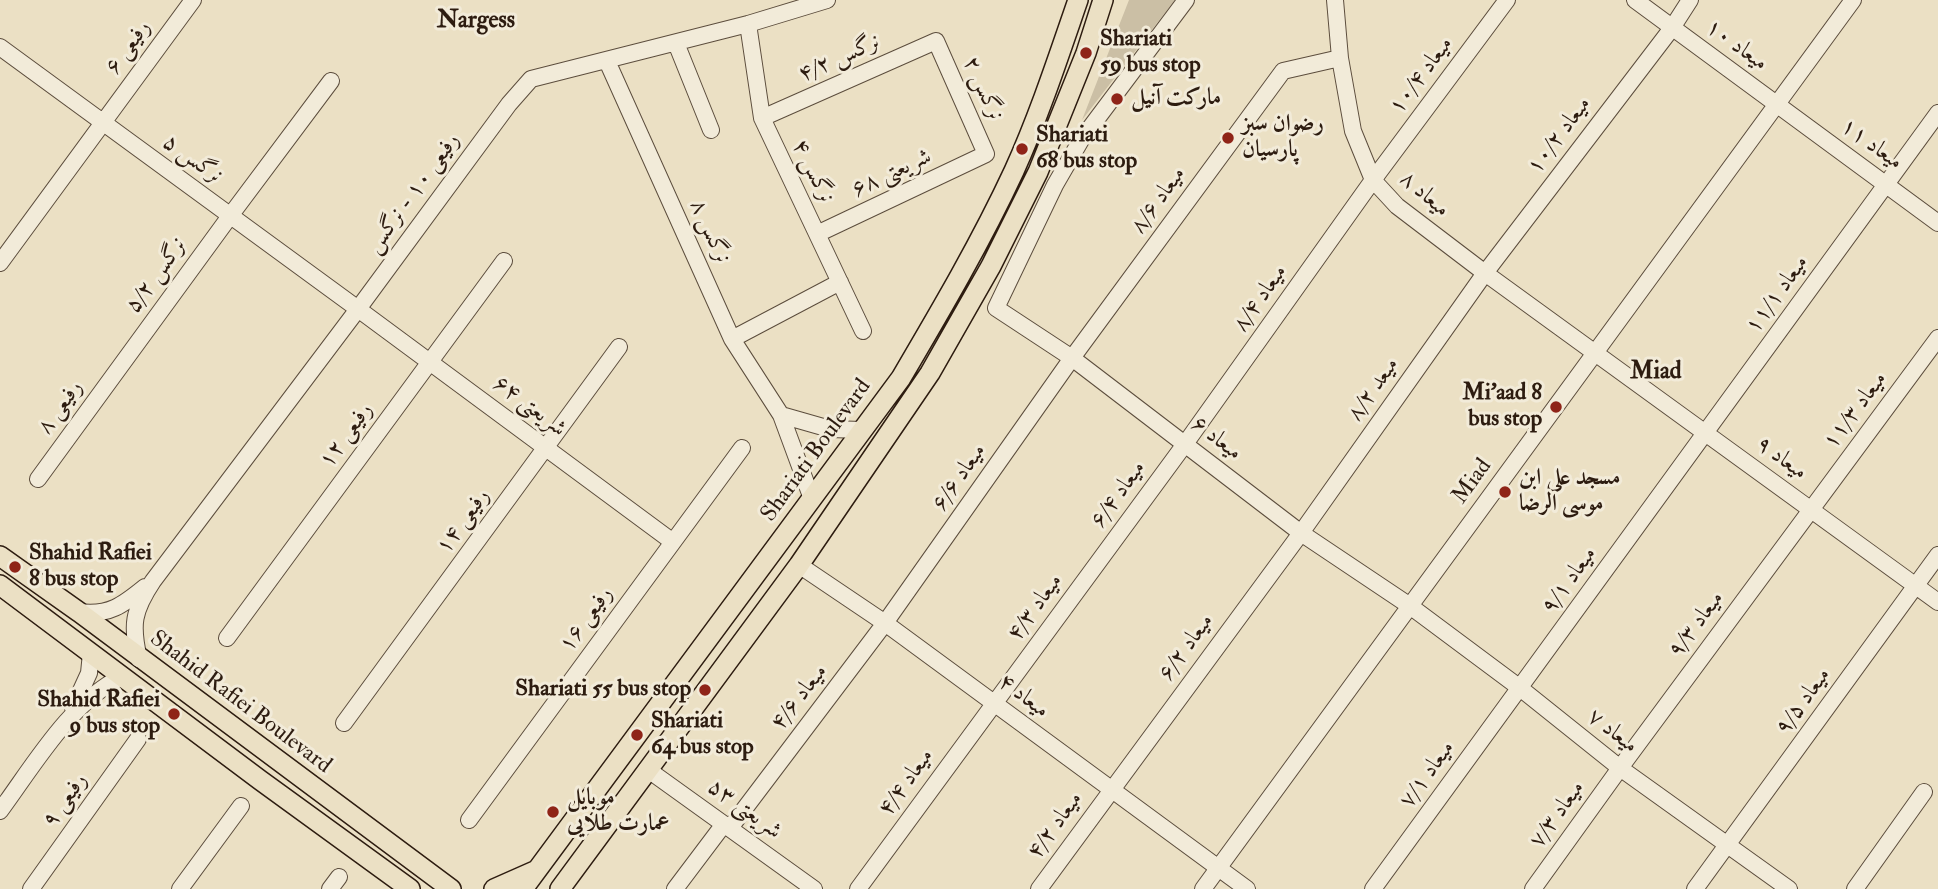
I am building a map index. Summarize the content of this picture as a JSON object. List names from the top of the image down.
{
  "streets": {
    "main road": ["Shariati Boulevard", "Shahid Rafiei Boulevard"],
    "street": [
      "میعاد ۱۰",
      "رفیعی ۶",
      "نرگس ۴/۲",
      "میعاد ۱۰/۴",
      "نرگس ۲",
      "میعاد ۱۰/۲",
      "میعاد ۱۱",
      "نرگس ۵",
      "نرگس ۴",
      "شریعتی ۶۸",
      "رفیعی ۱۰ - نرگس",
      "میعاد ۸",
      "میعاد ۸/۶",
      "نرگس ۸",
      "نرگس ۵/۲",
      "میعاد ۱۱/۱",
      "میعاد ۸/۴",
      "میعد ۸/۲",
      "شریعتی ۶۴",
      "رفیعی ۸",
      "میعاد ۱۱/۳",
      "رفیعی ۱۲",
      "میعاد ۶",
      "میعاد ۹",
      "میعاد ۶/۶",
      "Miad",
      "میعاد ۶/۴",
      "رفیعی ۱۴",
      "میعاد ۹/۱",
      "میعاد ۴/۳",
      "رفیعی ۱۶",
      "میعاد ۹/۳",
      "میعاد ۶/۲",
      "میعاد ۴",
      "میعاد ۴/۶",
      "میعاد ۹/۵",
      "میعاد ۷",
      "میعاد ۷/۱",
      "میعاد ۴/۴",
      "رفیعی ۹",
      "شریعتی ۵۳",
      "میعاد ۷/۳",
      "میعاد ۴/۲"
    ]
  },
  "crossings": [
    ["میعاد ۱۰", "میعاد ۱۰/۲"],
    ["میعاد ۱۰", "میعاد ۱۱"],
    ["میعاد ۱۰", "Miad"],
    ["رفیعی ۶", "نرگس ۵"],
    ["نرگس ۴/۲", "نرگس ۲"],
    ["نرگس ۴/۲", "نرگس ۴"],
    ["میعاد ۱۰/۴", "میعاد ۸"],
    ["میعاد ۱۰/۴", "میعاد ۸/۴"],
    ["نرگس ۲", "شریعتی ۶۸"],
    ["میعاد ۱۰/۲", "میعاد ۸"],
    ["میعاد ۱۰/۲", "میعد ۸/۲"],
    ["میعاد ۱۱", "میعاد ۱۱/۱"],
    ["میعاد ۱۱", "Miad"],
    ["نرگس ۵", "رفیعی ۱۰ - نرگس"],
    ["نرگس ۵", "نرگس ۵/۲"],
    ["نرگس ۵", "شریعتی ۶۴"],
    ["نرگس ۴", "شریعتی ۶۸"],
    ["نرگس ۴", "رفیعی ۱۰ - نرگس"],
    ["رفیعی ۱۰ - نرگس", "نرگس ۸"],
    ["رفیعی ۱۰ - نرگس", "شریعتی ۶۴"],
    ["میعاد ۸", "میعاد ۸/۶"],
    ["میعاد ۸", "میعاد ۸/۴"],
    ["میعاد ۸", "میعد ۸/۲"],
    ["میعاد ۸", "میعاد ۹"],
    ["میعاد ۸", "Miad"],
    ["میعاد ۸/۶", "میعاد ۶"],
    ["میعاد ۸/۶", "میعاد ۶/۶"],
    ["نرگس ۸", "Shariati Boulevard"],
    ["نرگس ۵/۲", "رفیعی ۸"],
    ["میعاد ۱۱/۱", "میعاد ۹"],
    ["میعاد ۱۱/۱", "میعاد ۹/۱"],
    ["میعاد ۸/۴", "میعاد ۶"],
    ["میعاد ۸/۴", "میعاد ۶/۴"],
    ["میعد ۸/۲", "میعاد ۶"],
    ["میعد ۸/۲", "میعاد ۶/۲"],
    ["شریعتی ۶۴", "رفیعی ۱۲"],
    ["شریعتی ۶۴", "رفیعی ۱۴"],
    ["شریعتی ۶۴", "رفیعی ۱۶"],
    ["میعاد ۱۱/۳", "میعاد ۹"],
    ["میعاد ۱۱/۳", "میعاد ۹/۳"],
    ["میعاد ۶", "میعاد ۶/۶"],
    ["میعاد ۶", "Miad"],
    ["میعاد ۶", "میعاد ۶/۴"],
    ["میعاد ۶", "میعاد ۶/۲"],
    ["میعاد ۶", "میعاد ۷"],
    ["Shariati Boulevard", "میعاد ۴"],
    ["Shariati Boulevard", "شریعتی ۵۳"],
    ["میعاد ۹", "Miad"],
    ["میعاد ۹", "میعاد ۹/۱"],
    ["میعاد ۹", "میعاد ۹/۳"],
    ["میعاد ۹", "میعاد ۹/۵"],
    ["میعاد ۶/۶", "میعاد ۴"],
    ["میعاد ۶/۶", "میعاد ۴/۶"],
    ["Miad", "میعاد ۴"],
    ["Miad", "میعاد ۷"],
    ["میعاد ۶/۴", "میعاد ۴/۳"],
    ["میعاد ۹/۱", "میعاد ۷"],
    ["میعاد ۹/۱", "میعاد ۷/۱"],
    ["میعاد ۴/۳", "میعاد ۴"],
    ["میعاد ۴/۳", "میعاد ۴/۴"],
    ["میعاد ۹/۳", "میعاد ۷"],
    ["میعاد ۹/۳", "میعاد ۷/۳"],
    ["میعاد ۶/۲", "میعاد ۴"],
    ["میعاد ۶/۲", "میعاد ۴/۲"],
    ["میعاد ۴", "میعاد ۴/۶"],
    ["میعاد ۴", "میعاد ۴/۴"],
    ["میعاد ۴", "میعاد ۴/۲"],
    ["میعاد ۴/۶", "شریعتی ۵۳"],
    ["میعاد ۹/۵", "میعاد ۷"],
    ["میعاد ۷", "میعاد ۷/۱"],
    ["میعاد ۷", "میعاد ۷/۳"]
  ],
  "districts": ["Nargess", "Miad"],
  "places": [
    "Shariati 59 bus stop",
    "مارکت آنیل",
    "رضوان سبز پارسیان",
    "Shariati 68 bus stop",
    "Mi'aad 8 bus stop",
    "مسجد علی ابن موسی الرضا",
    "Shahid Rafiei 8 bus stop",
    "Shariati 55 bus stop",
    "Shahid Rafiei 9 bus stop",
    "Shariati 64 bus stop",
    "موبایل عمارت طلایی"
  ]
}
